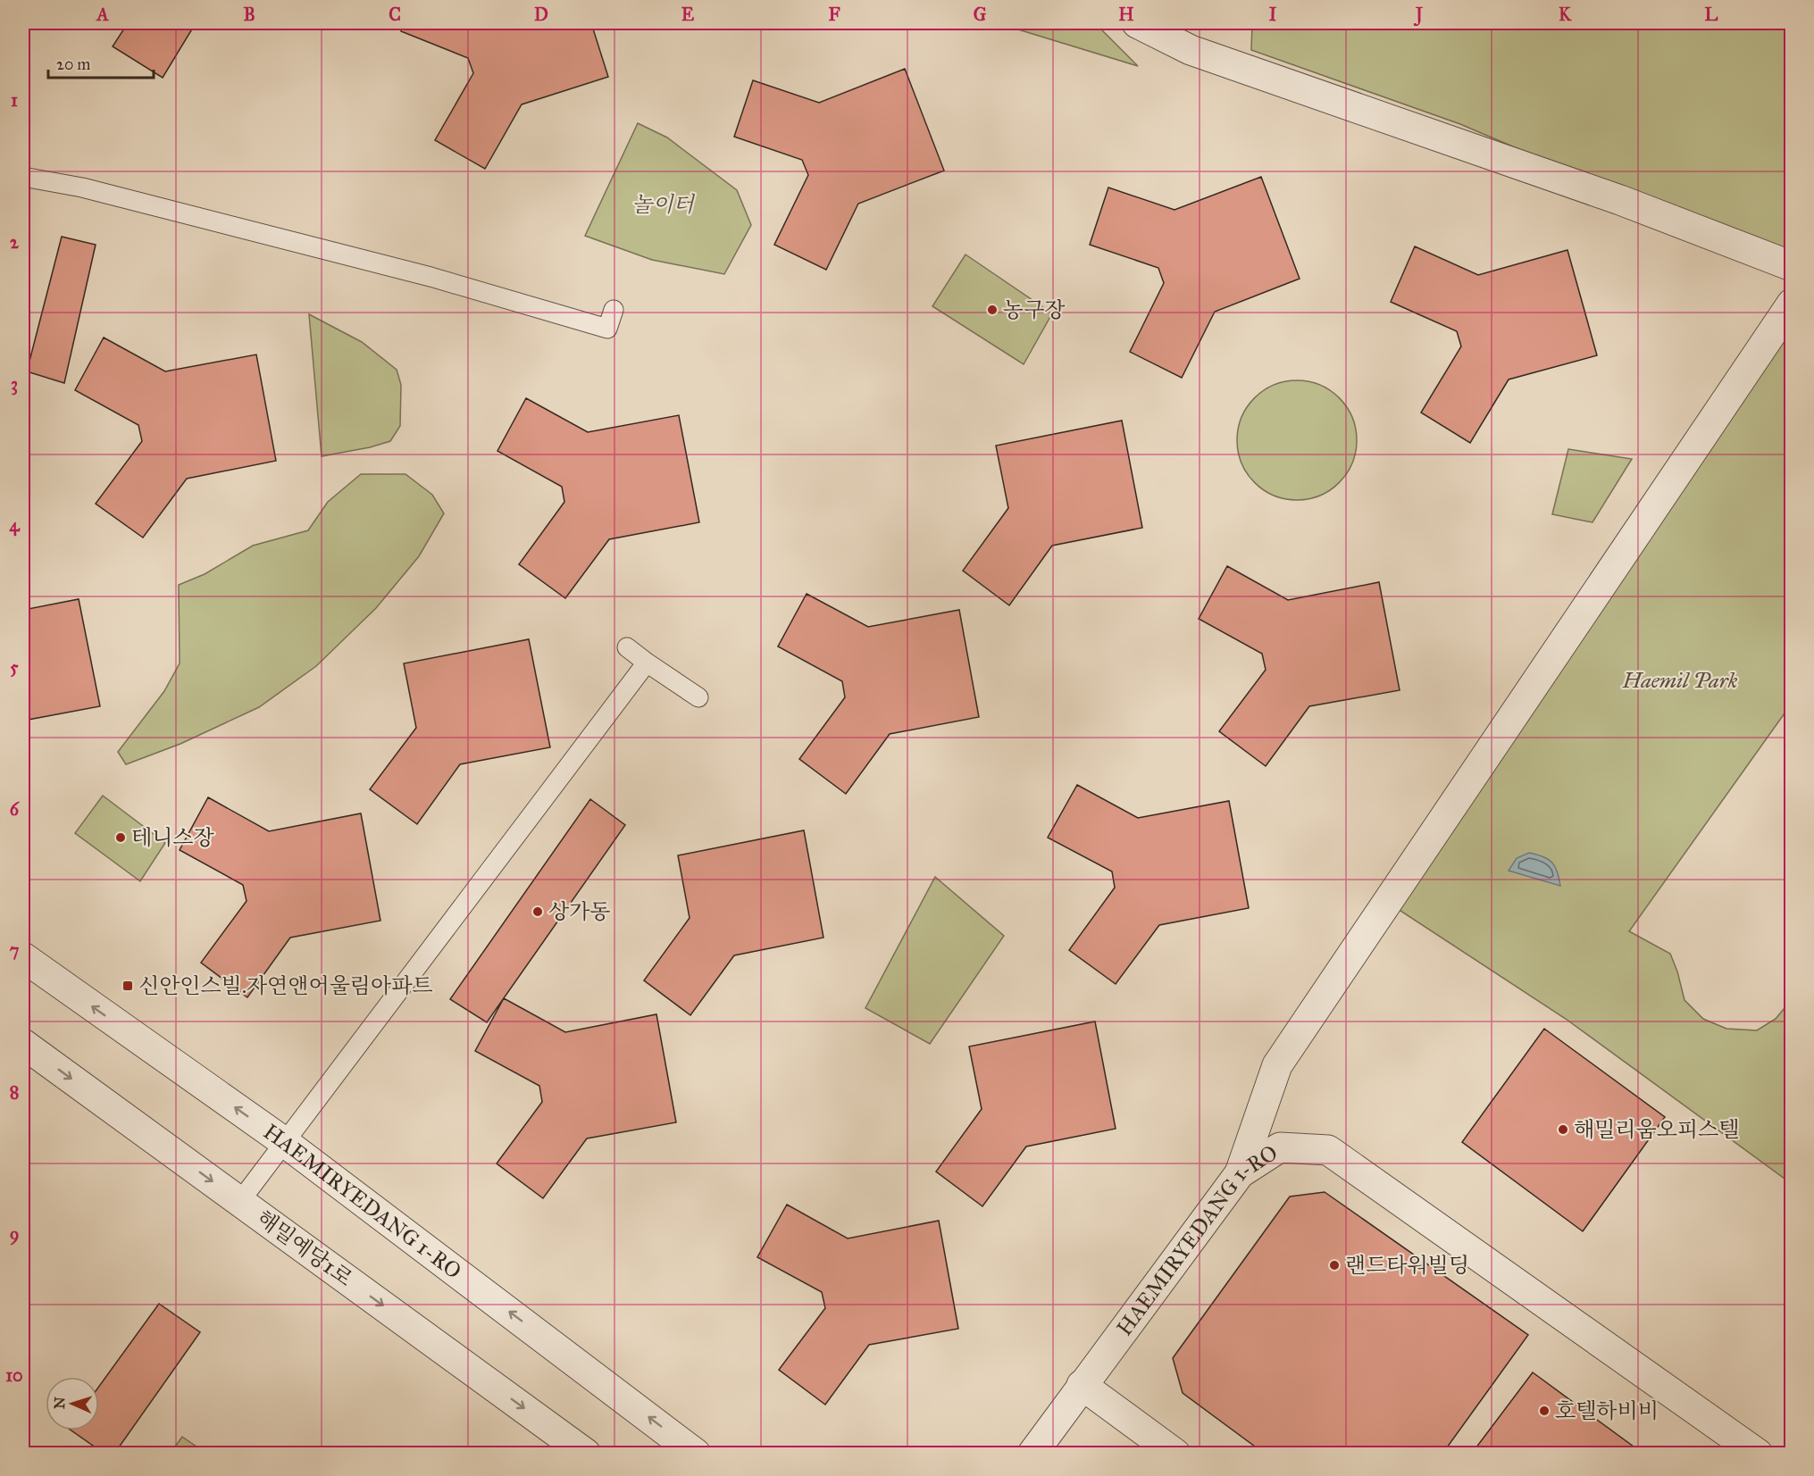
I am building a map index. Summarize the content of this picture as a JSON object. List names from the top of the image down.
{
  "streets": {
    "street": ["HAEMIRYEDANG 1-RO", "해밀예당1로"]
  },
  "one_way": ["HAEMIRYEDANG 1-RO", "해밀예당1로"],
  "parks": ["놀이터", "Haemil Park"],
  "places": {
    "other": [
      "농구장",
      "테니스장",
      "상가동",
      "해밀리움오피스텔",
      "랜드타워빌딩",
      "호텔하비비"
    ],
    "transit": ["신안인스빌.자연앤어울림아파트"]
  },
  "scale_bar": "20 m",
  "north": "left",
  "grid": {
    "columns": [
      "A",
      "B",
      "C",
      "D",
      "E",
      "F",
      "G",
      "H",
      "I",
      "J",
      "K",
      "L"
    ],
    "rows": [
      "1",
      "2",
      "3",
      "4",
      "5",
      "6",
      "7",
      "8",
      "9",
      "10"
    ]
  }
}
